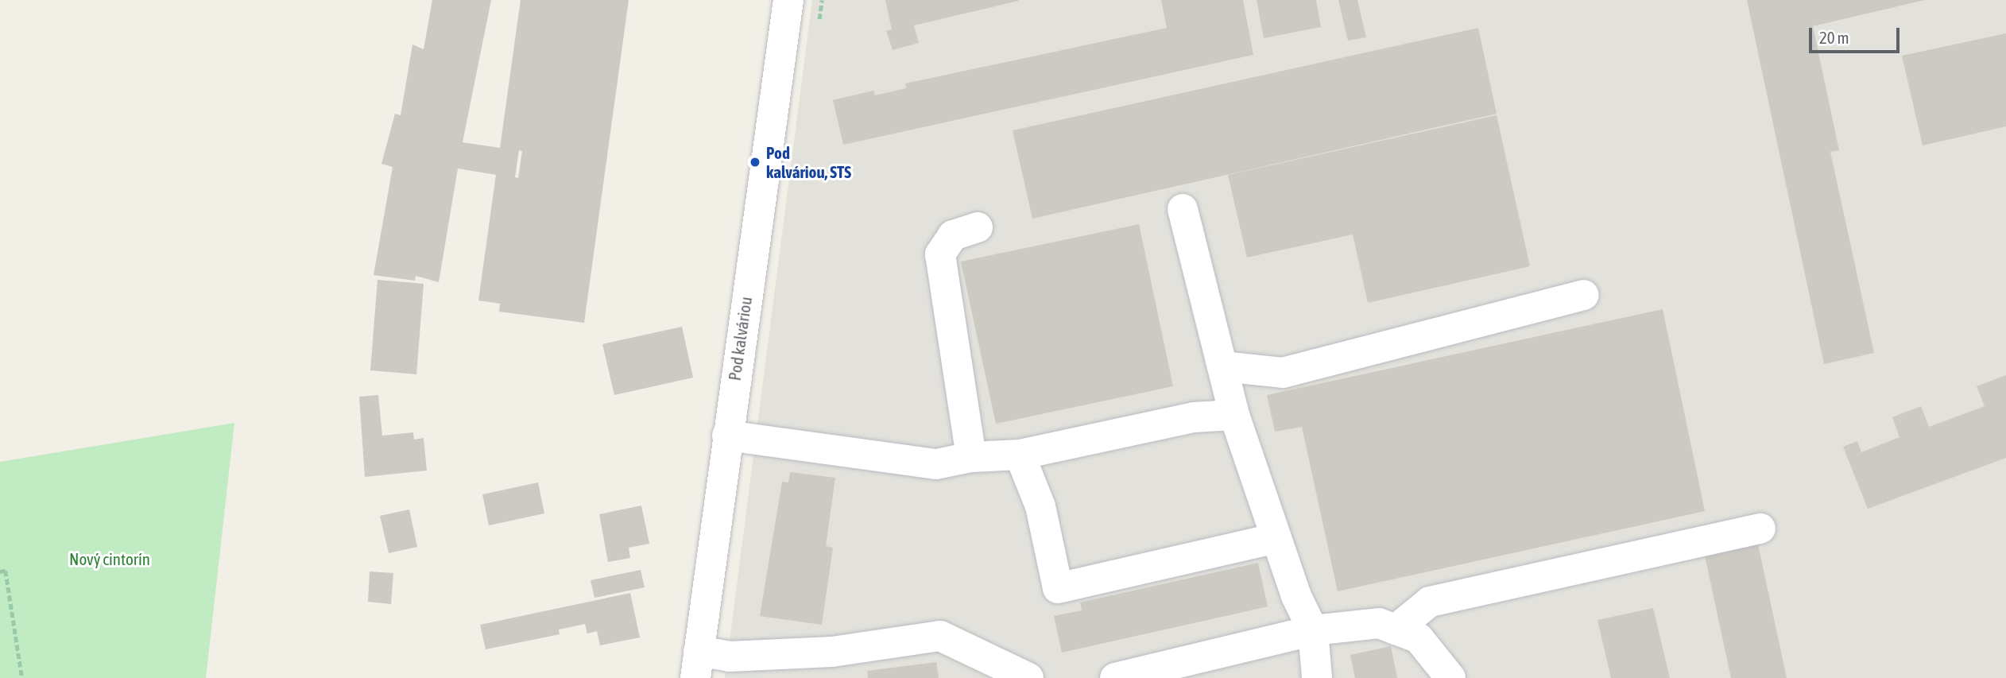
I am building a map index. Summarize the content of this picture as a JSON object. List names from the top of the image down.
{
  "streets": {
    "street": ["Pod kalváriou"]
  },
  "parks": ["Nový cintorín"],
  "places": ["Pod kalváriou, STS"],
  "scale_bar": "20 m"
}
